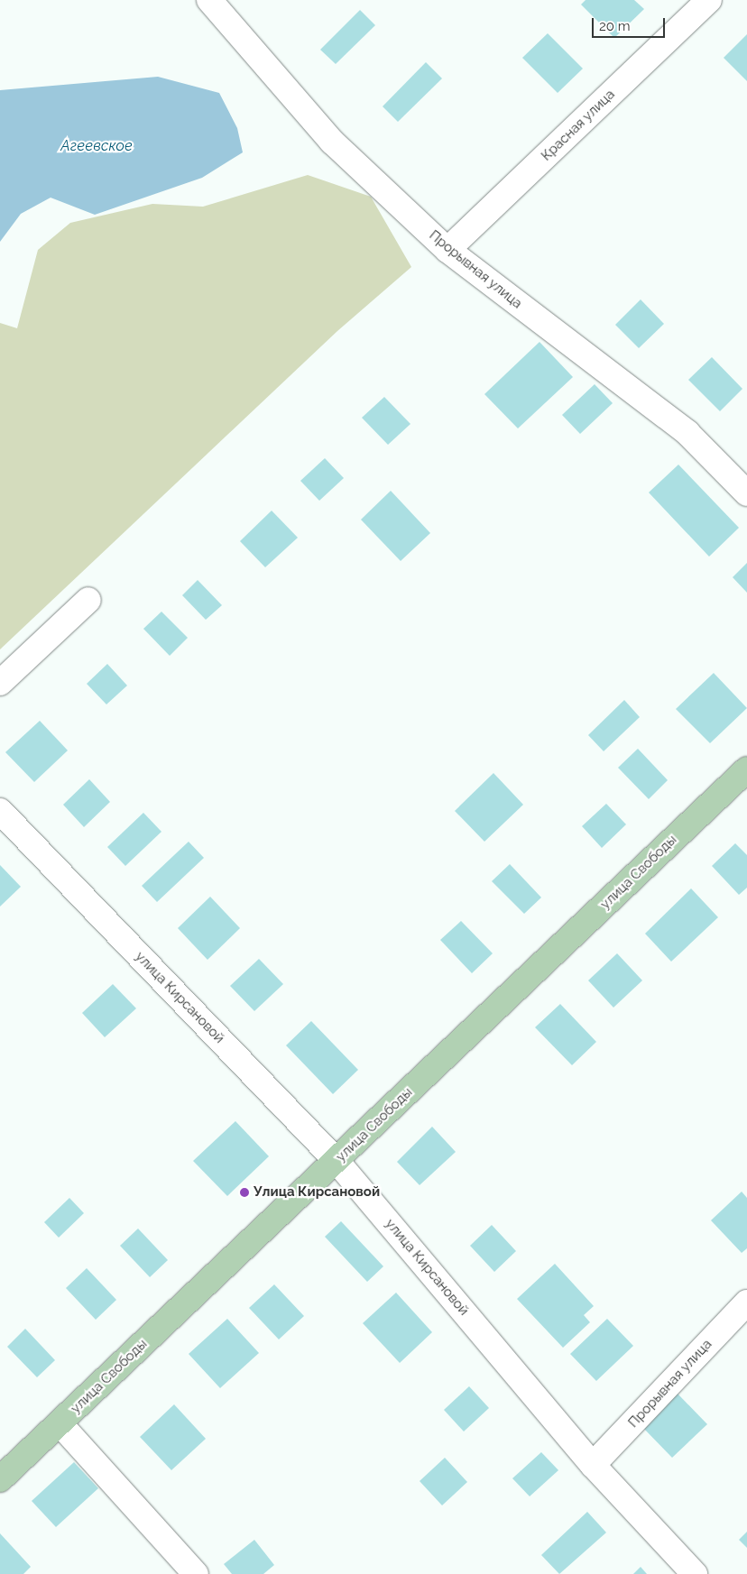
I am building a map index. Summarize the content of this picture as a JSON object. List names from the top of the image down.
{
  "streets": {
    "main road": ["улица Свободы"],
    "street": ["Красная улица", "Прорывная улица", "улица Кирсановой"]
  },
  "crossings": [
    ["Красная улица", "Прорывная улица"],
    ["Прорывная улица", "улица Кирсановой"],
    ["улица Свободы", "улица Кирсановой"]
  ],
  "water": ["Агеевское"],
  "places": ["Улица Кирсановой"],
  "scale_bar": "20 m"
}
